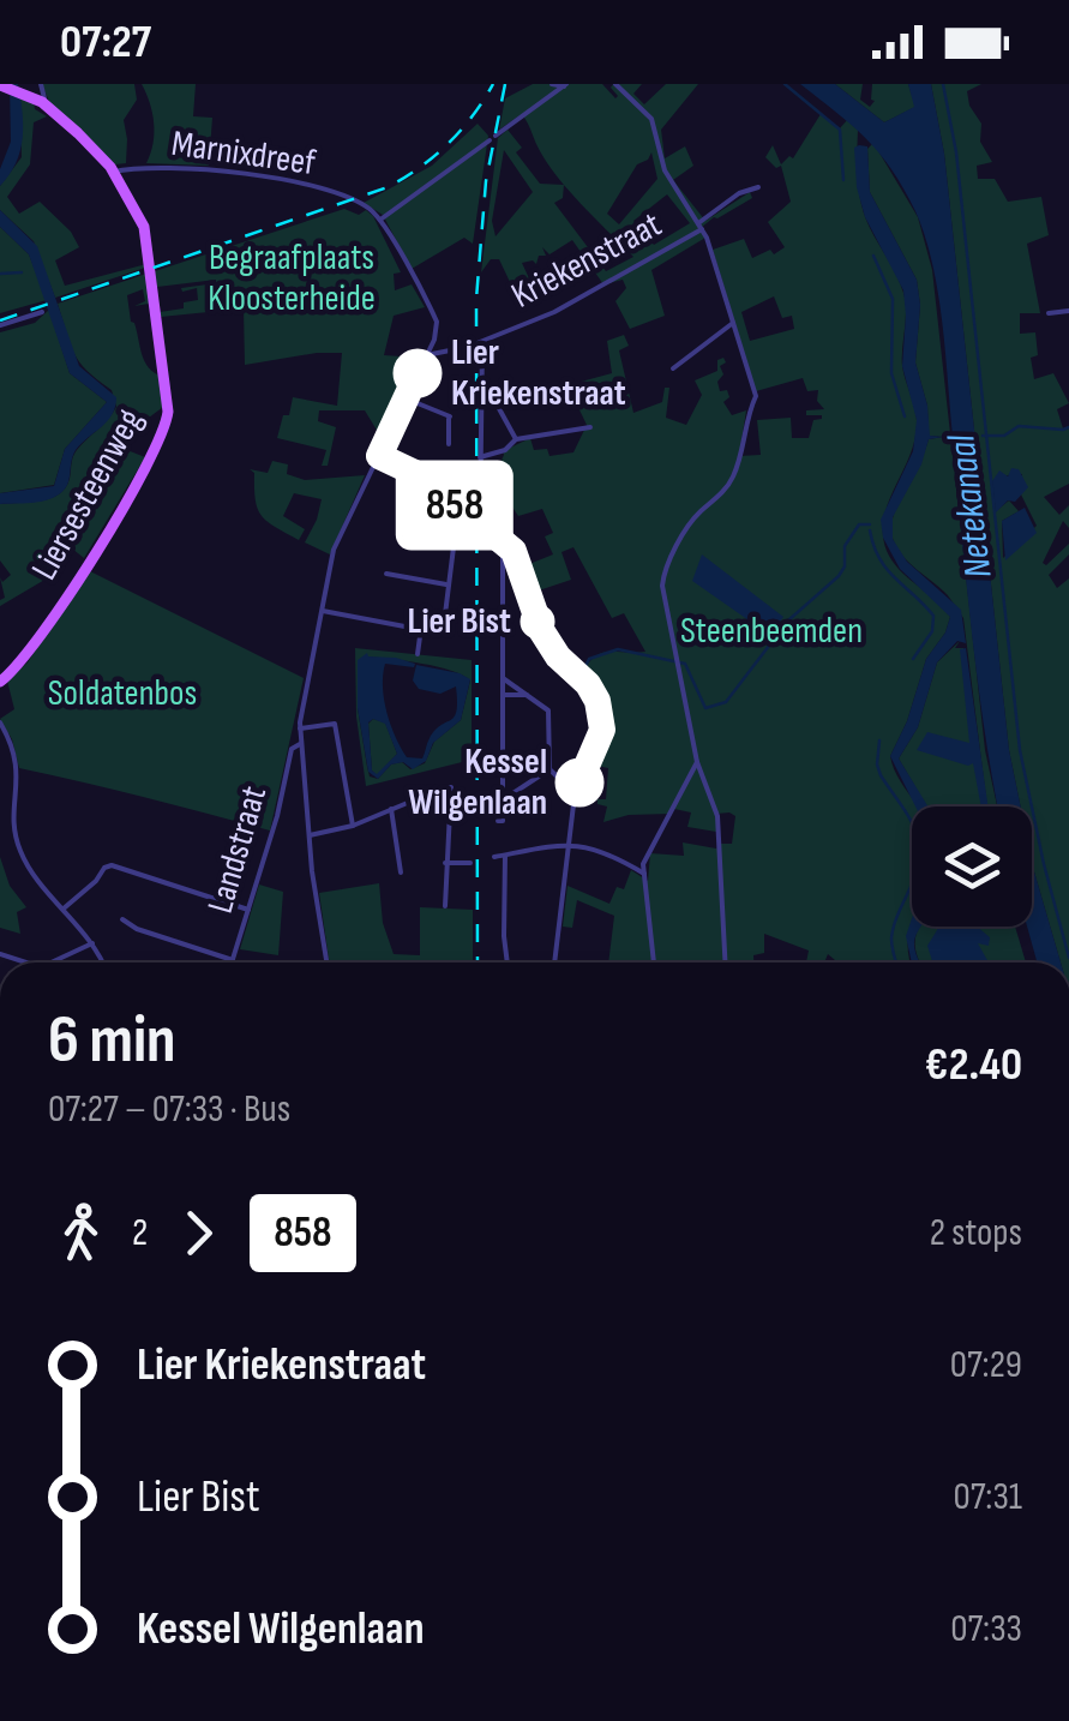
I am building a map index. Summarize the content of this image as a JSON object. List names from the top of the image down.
{
  "streets": {
    "main road": ["Liersesteenweg"],
    "street": ["Marnixdreef", "Kriekenstraat", "Landstraat"]
  },
  "crossings": [
    ["Marnixdreef", "Liersesteenweg"]
  ],
  "water": ["Netekanaal"],
  "parks": ["Begraafplaats Kloosterheide", "Steenbeemden", "Soldatenbos"],
  "places": ["Lier Kriekenstraat", "Lier Bist", "Kessel Wilgenlaan"],
  "lines": ["bus line 858"],
  "page": {
    "status": "07:27",
    "on_map": "858",
    "heading": ["6 min", "07:27 – 07:33 · Bus", "€2.40"],
    "legs": ["2", "858", "2 stops"],
    "list": [
      {
        "name": "Lier Kriekenstraat",
        "value": "07:29"
      },
      {
        "name": "Lier Bist",
        "value": "07:31"
      },
      {
        "name": "Kessel Wilgenlaan",
        "value": "07:33"
      }
    ]
  }
}
